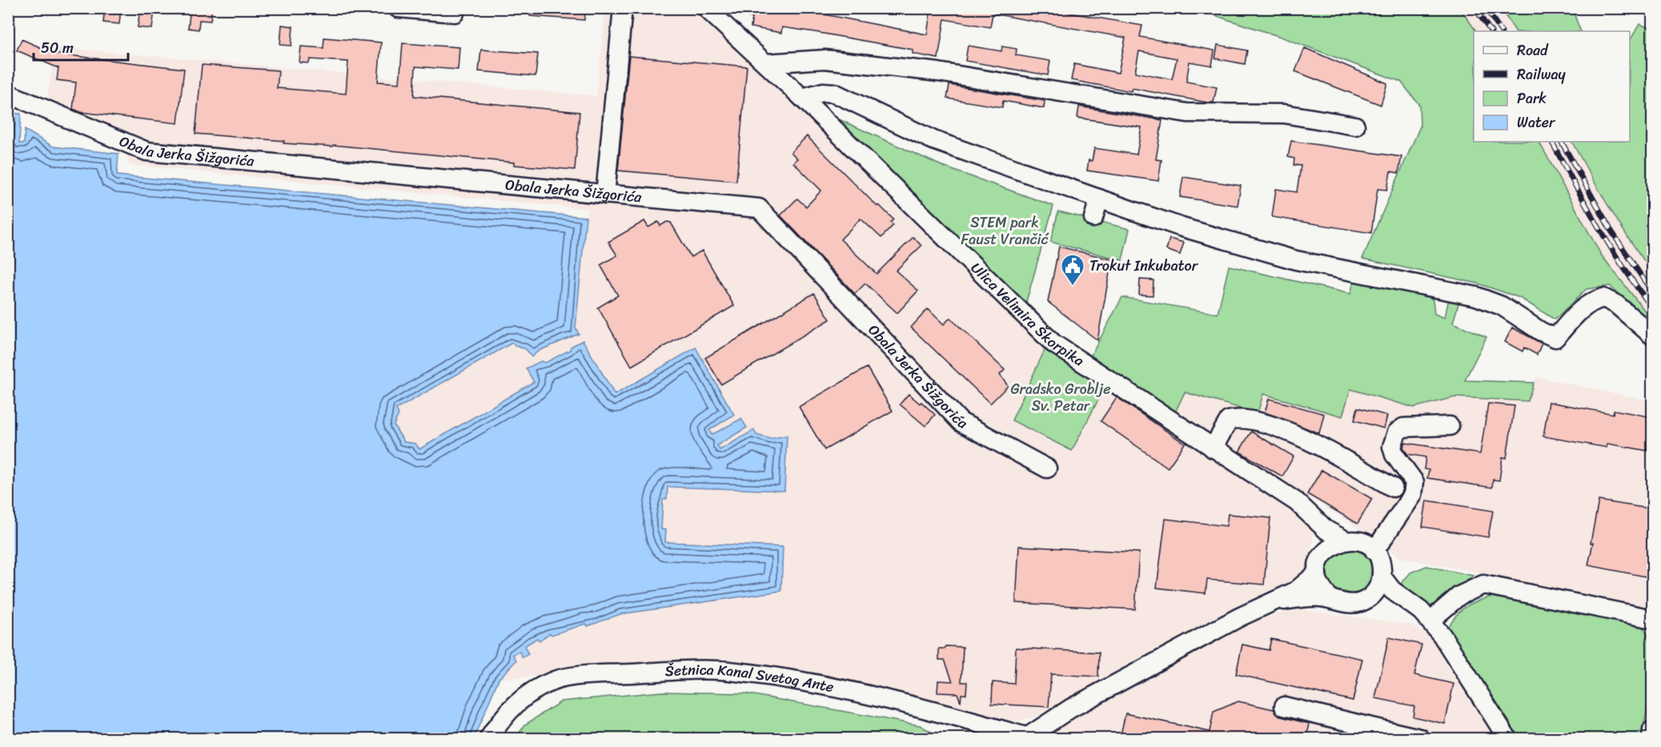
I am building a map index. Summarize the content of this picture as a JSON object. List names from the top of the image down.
{
  "streets": {
    "street": ["Obala Jerka Šižgorića", "Ulica Velimira Škorpika", "Šetnica Kanal Svetog Ante"]
  },
  "parks": ["STEM park Faust Vrančić", "Gradsko Groblje Sv. Petar"],
  "places": {
    "public building": ["Trokut Inkubator"]
  },
  "legend": [
    "Road",
    "Railway",
    "Park",
    "Water"
  ],
  "scale_bar": "50 m"
}
